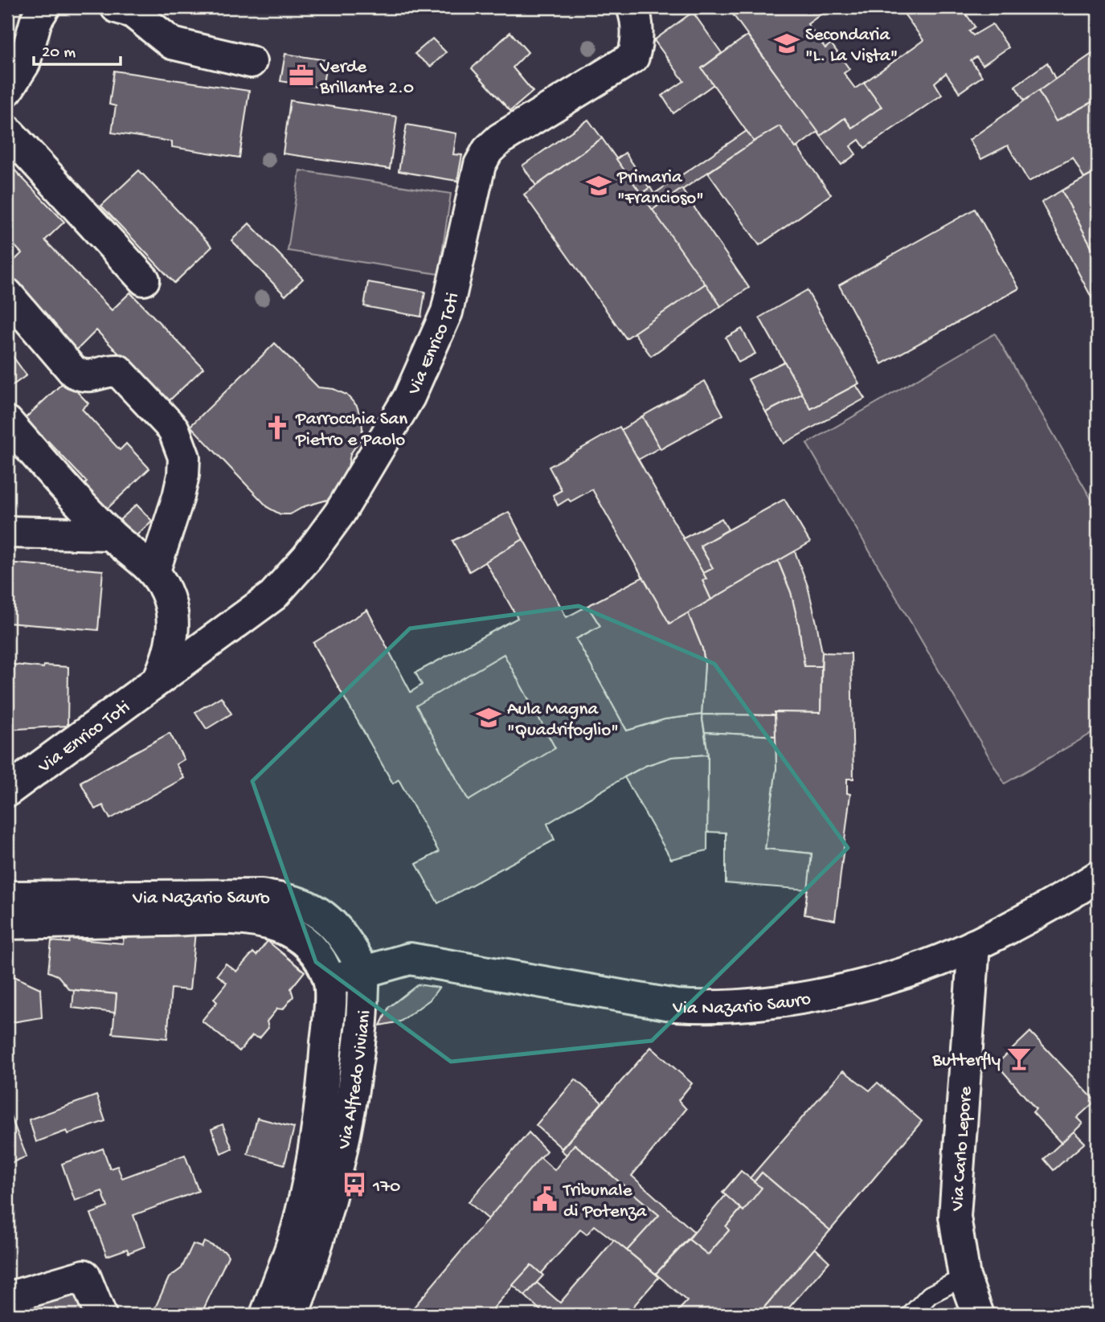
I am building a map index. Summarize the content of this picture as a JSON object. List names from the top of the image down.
{
  "streets": {
    "street": [
      "Via Enrico Toti",
      "Via Nazario Sauro",
      "Via Alfredo Viviani",
      "Via Carlo Lepore"
    ]
  },
  "crossings": [
    ["Via Nazario Sauro", "Via Alfredo Viviani"],
    ["Via Nazario Sauro", "Via Carlo Lepore"]
  ],
  "places": {
    "school or university": ["Secondaria \"L. La Vista\"", "Primaria \"Francioso\"", "Aula Magna \"Quadrifoglio\""],
    "office": ["Verde Brillante 2.0"],
    "church": ["Parrocchia San Pietro e Paolo"],
    "bar": ["Butterfly"],
    "bus stop": ["170"],
    "public building": ["Tribunale di Potenza"]
  },
  "scale_bar": "20 m"
}
